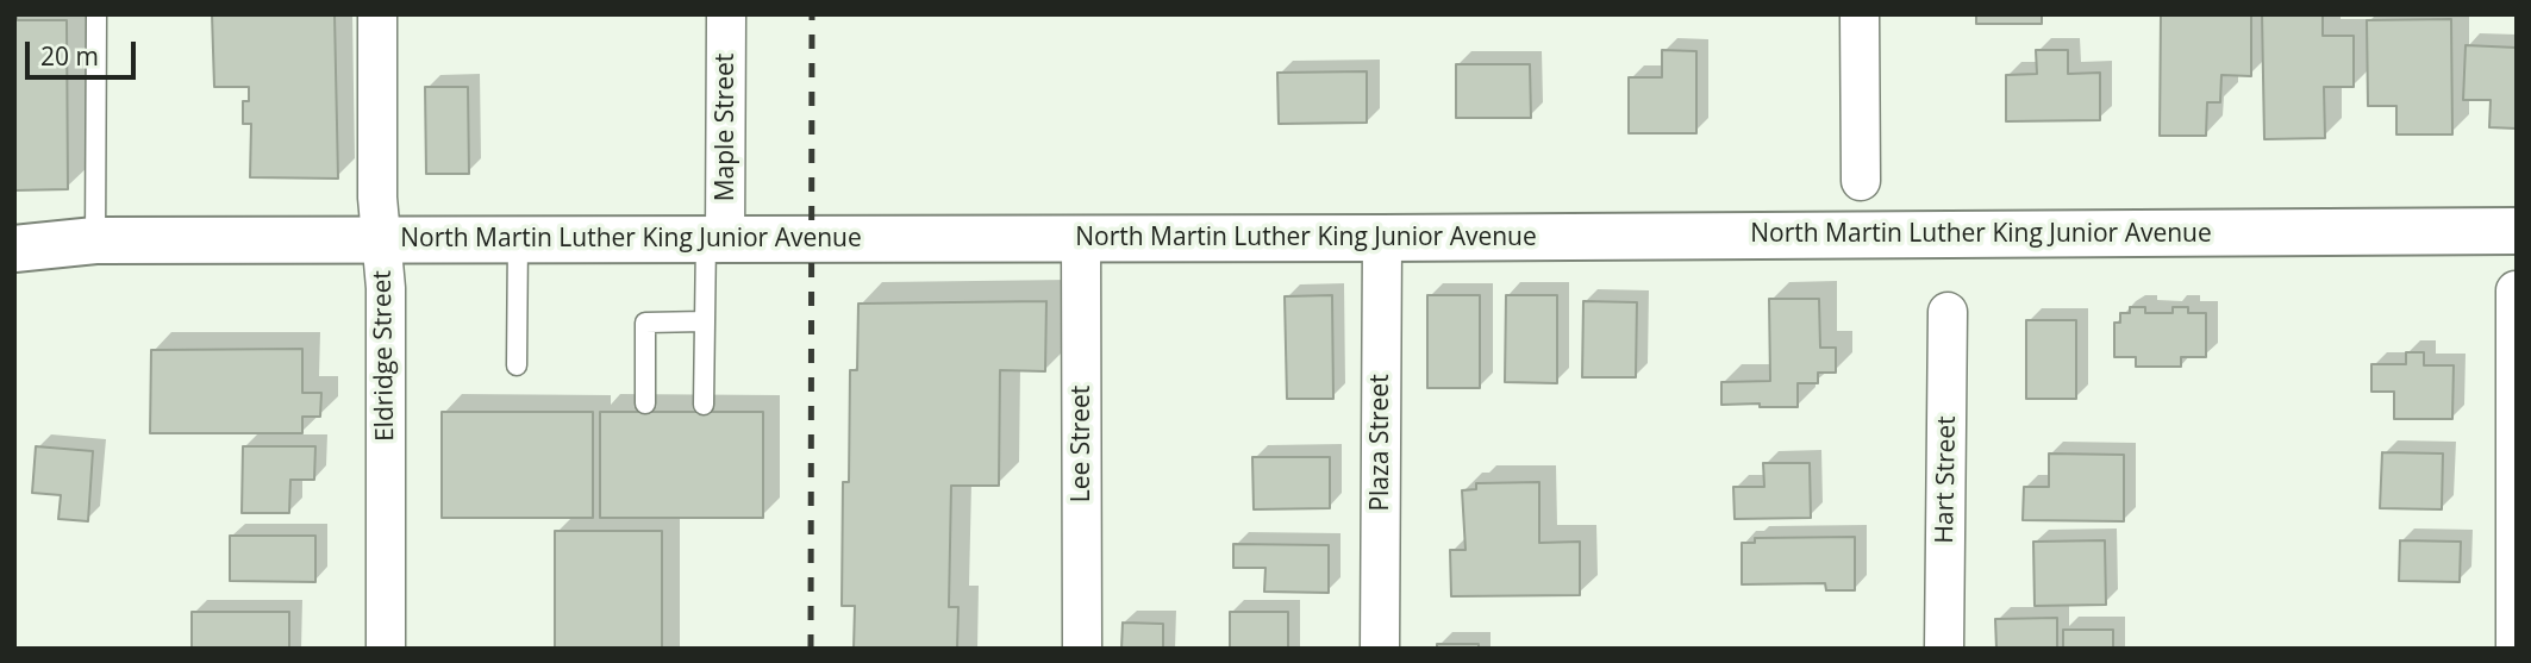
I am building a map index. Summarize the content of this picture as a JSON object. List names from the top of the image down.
{
  "streets": {
    "street": [
      "Maple Street",
      "North Martin Luther King Junior Avenue",
      "Eldridge Street",
      "Plaza Street",
      "Lee Street",
      "Hart Street"
    ]
  },
  "crossings": [
    ["Maple Street", "North Martin Luther King Junior Avenue"],
    ["North Martin Luther King Junior Avenue", "Eldridge Street"],
    ["North Martin Luther King Junior Avenue", "Plaza Street"],
    ["North Martin Luther King Junior Avenue", "Lee Street"]
  ],
  "scale_bar": "20 m"
}
